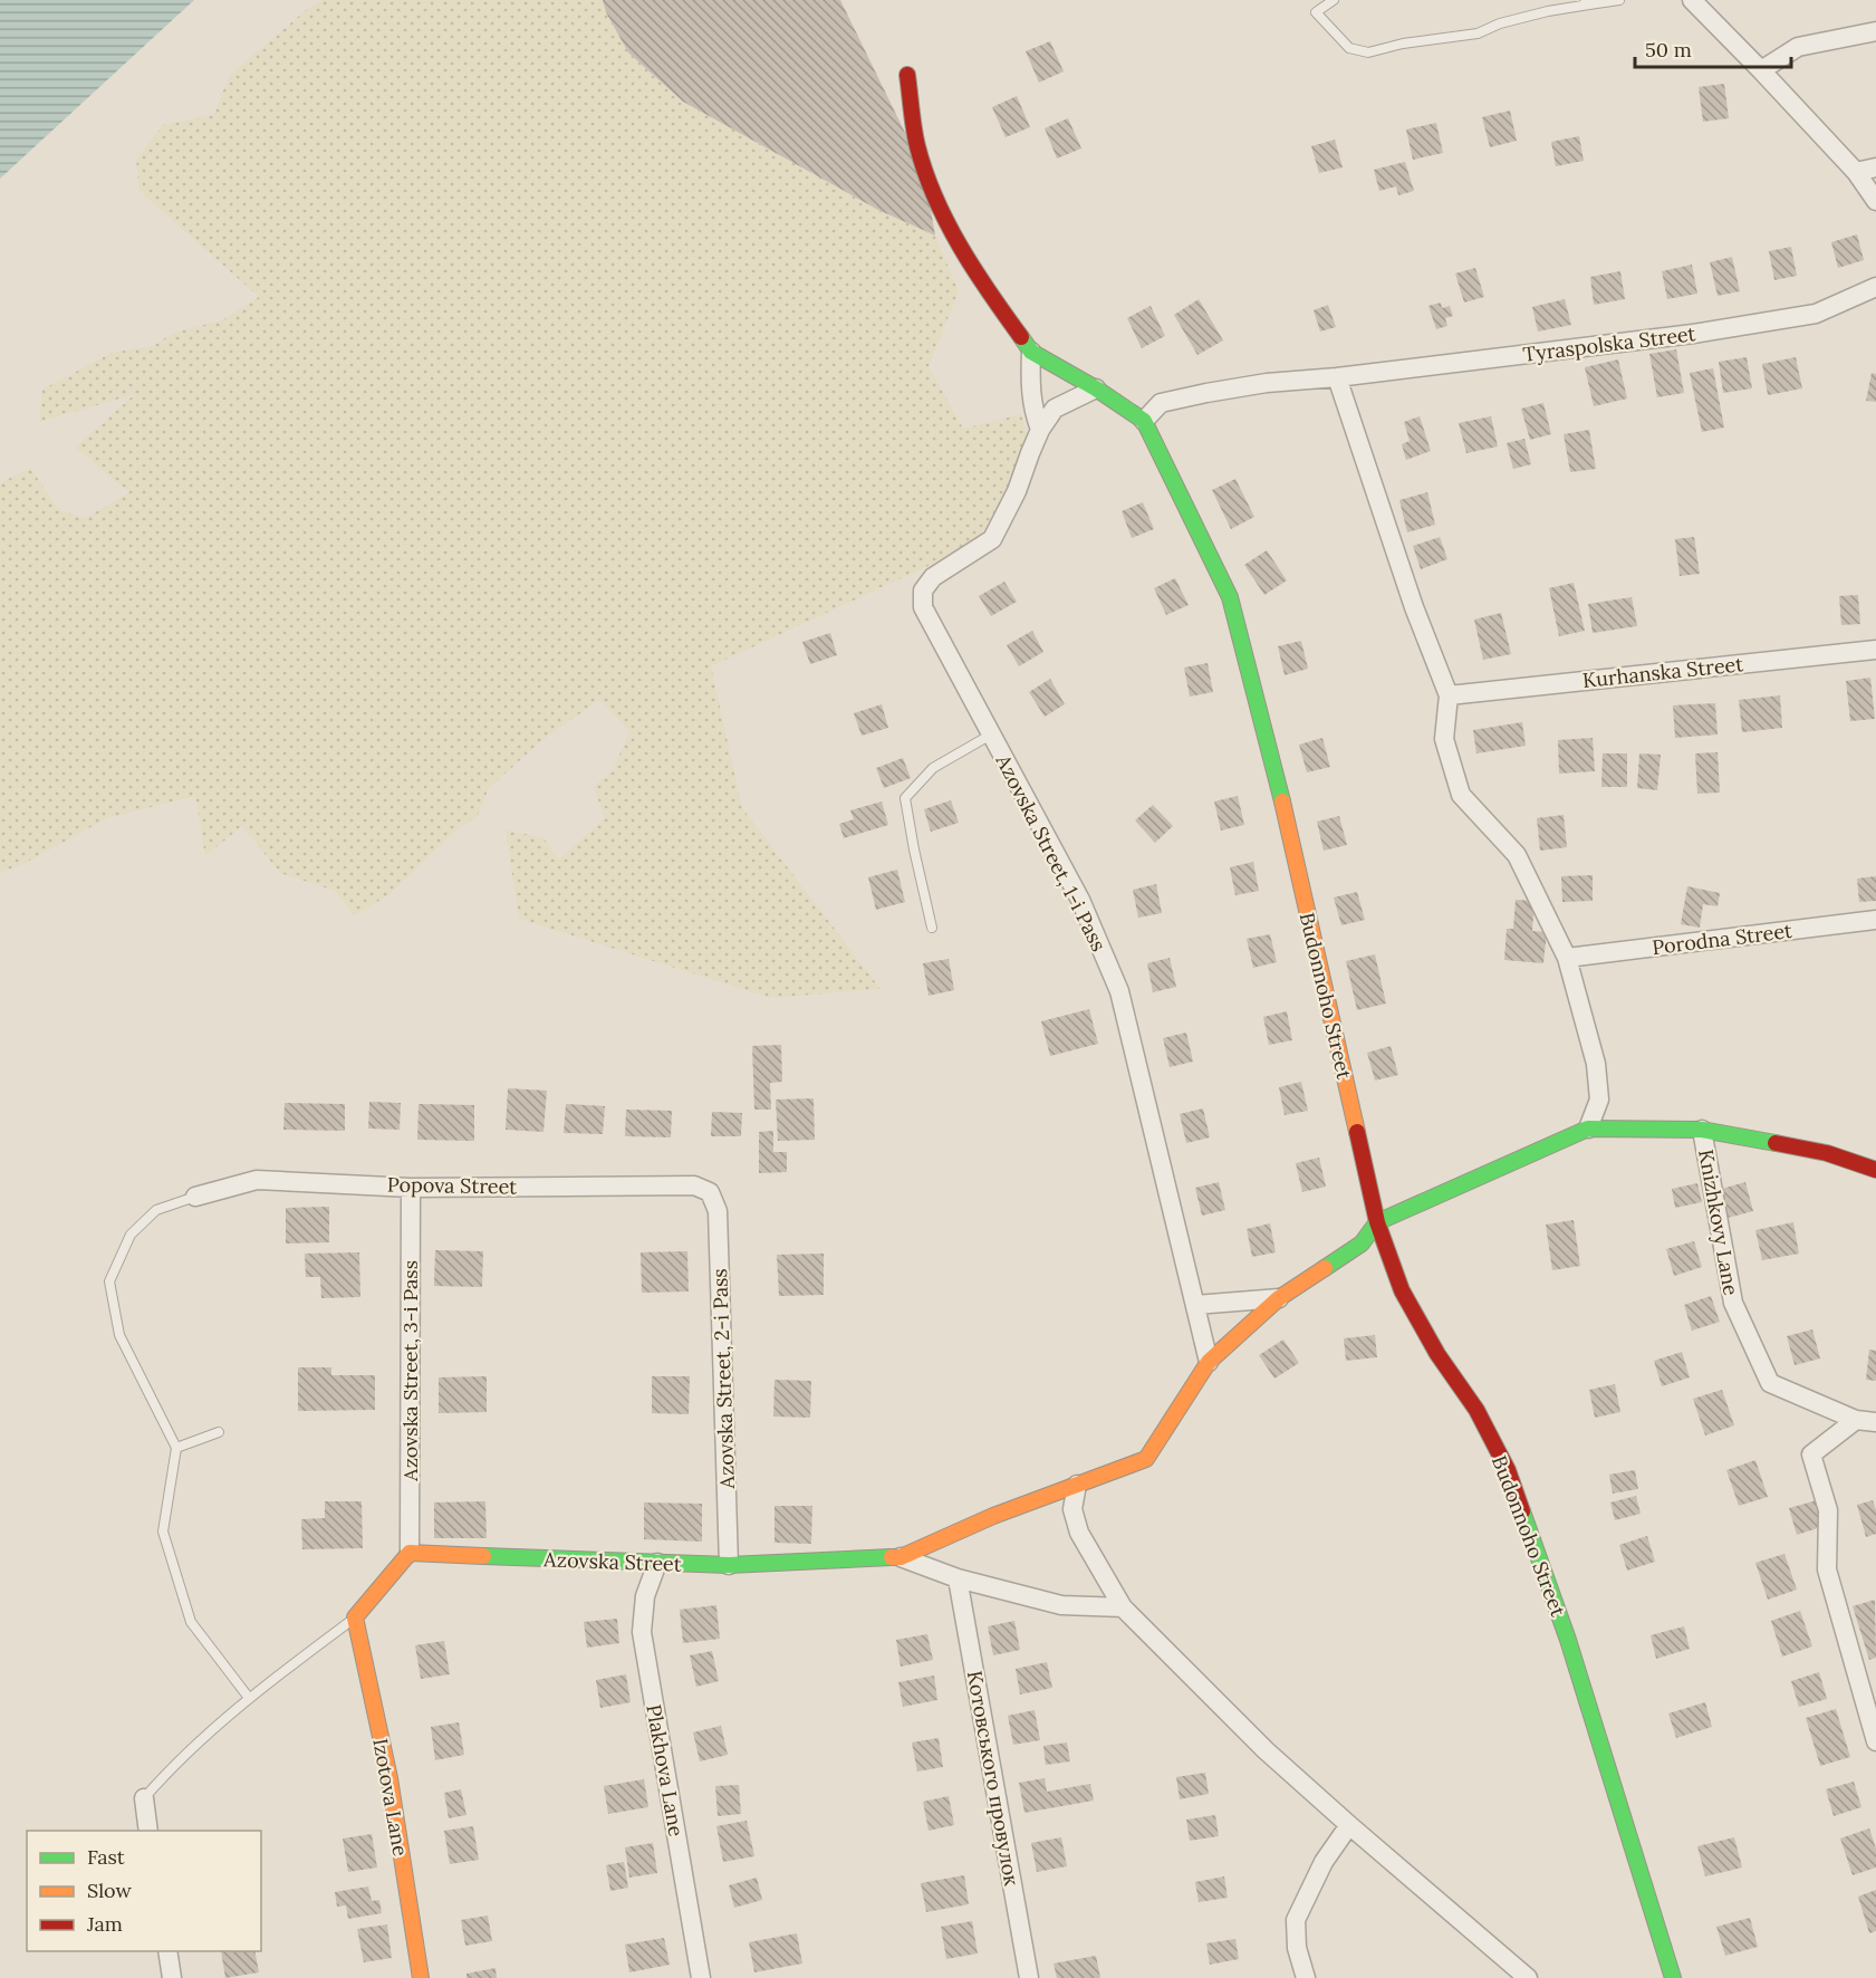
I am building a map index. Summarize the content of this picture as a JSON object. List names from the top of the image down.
{
  "streets": {
    "street": [
      "Tyraspolska Street",
      "Kurhanska Street",
      "Azovska Street, 1-i Pass",
      "Porodna Street",
      "Budonnoho Street",
      "Popova Street",
      "Knizhkovy Lane",
      "Azovska Street, 3-i Pass",
      "Azovska Street, 2-i Pass",
      "Azovska Street",
      "Plakhova Lane",
      "Котовського провулок",
      "Izotova Lane"
    ]
  },
  "crossings": [
    ["Tyraspolska Street", "Budonnoho Street"],
    ["Popova Street", "Azovska Street, 3-i Pass"],
    ["Popova Street", "Azovska Street, 2-i Pass"],
    ["Azovska Street, 3-i Pass", "Azovska Street"],
    ["Azovska Street, 2-i Pass", "Azovska Street"],
    ["Azovska Street", "Plakhova Lane"]
  ],
  "legend": ["Fast", "Slow", "Jam"],
  "scale_bar": "50 m"
}
